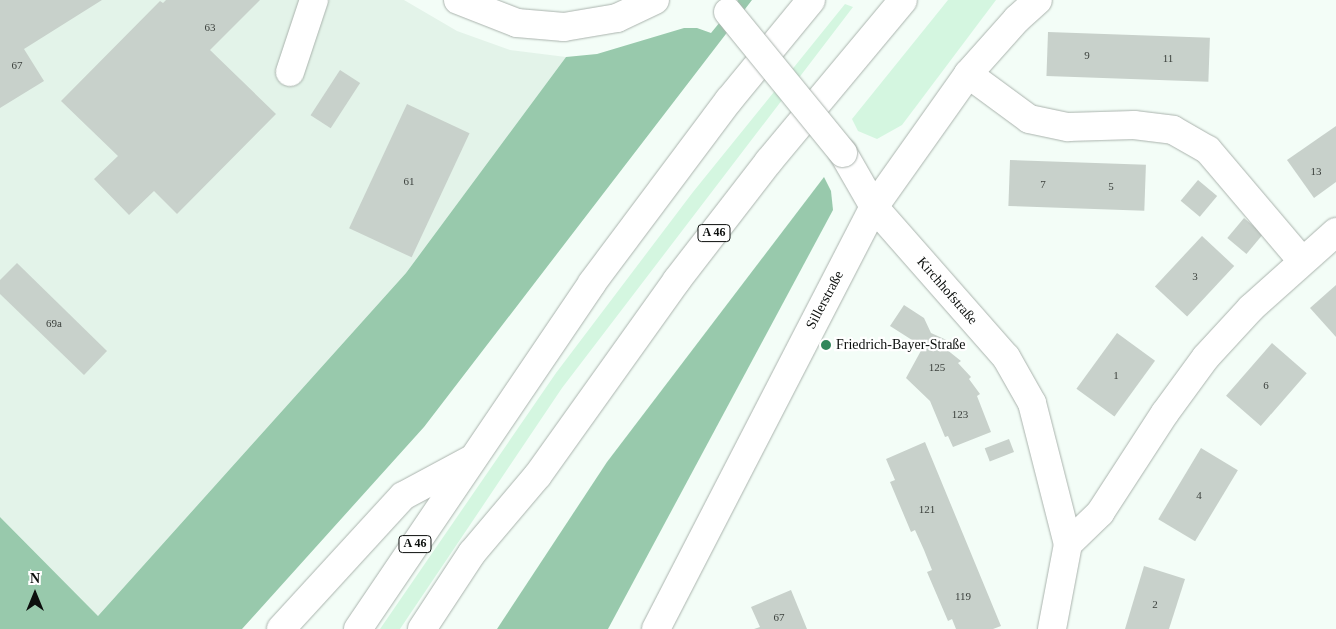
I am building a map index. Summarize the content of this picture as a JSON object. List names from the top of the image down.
{
  "streets": {
    "main road": ["A 46", "Kirchhofstraße", "Sillerstraße"]
  },
  "crossings": [
    ["Kirchhofstraße", "Sillerstraße"]
  ],
  "places": ["Friedrich-Bayer-Straße"],
  "house_numbers": [
    "63",
    "9",
    "11",
    "67",
    "13",
    "61",
    "7",
    "5",
    "3",
    "69a",
    "125",
    "1",
    "6",
    "123",
    "4",
    "121",
    "119",
    "2",
    "67"
  ],
  "north": "top"
}
